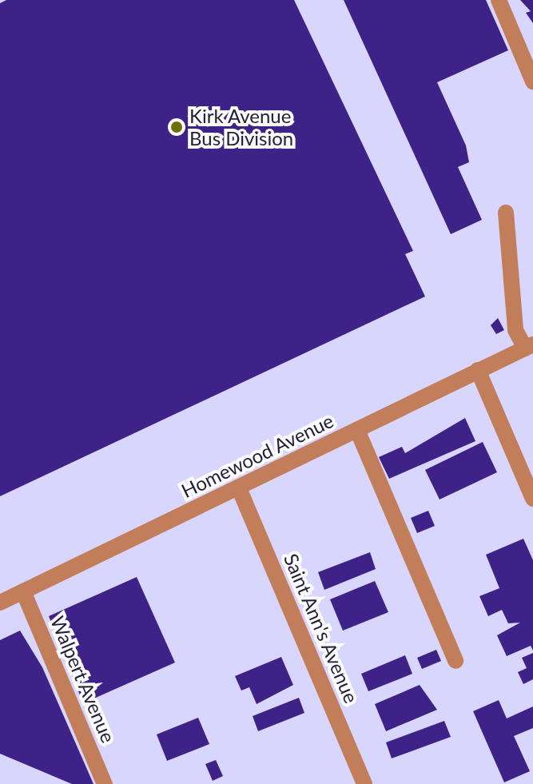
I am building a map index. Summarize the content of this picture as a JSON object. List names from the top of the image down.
{
  "streets": {
    "street": ["Homewood Avenue", "Saint Ann's Avenue", "Walpert Avenue"]
  },
  "crossings": [
    ["Homewood Avenue", "Saint Ann's Avenue"],
    ["Homewood Avenue", "Walpert Avenue"]
  ],
  "places": ["Kirk Avenue Bus Division"]
}
